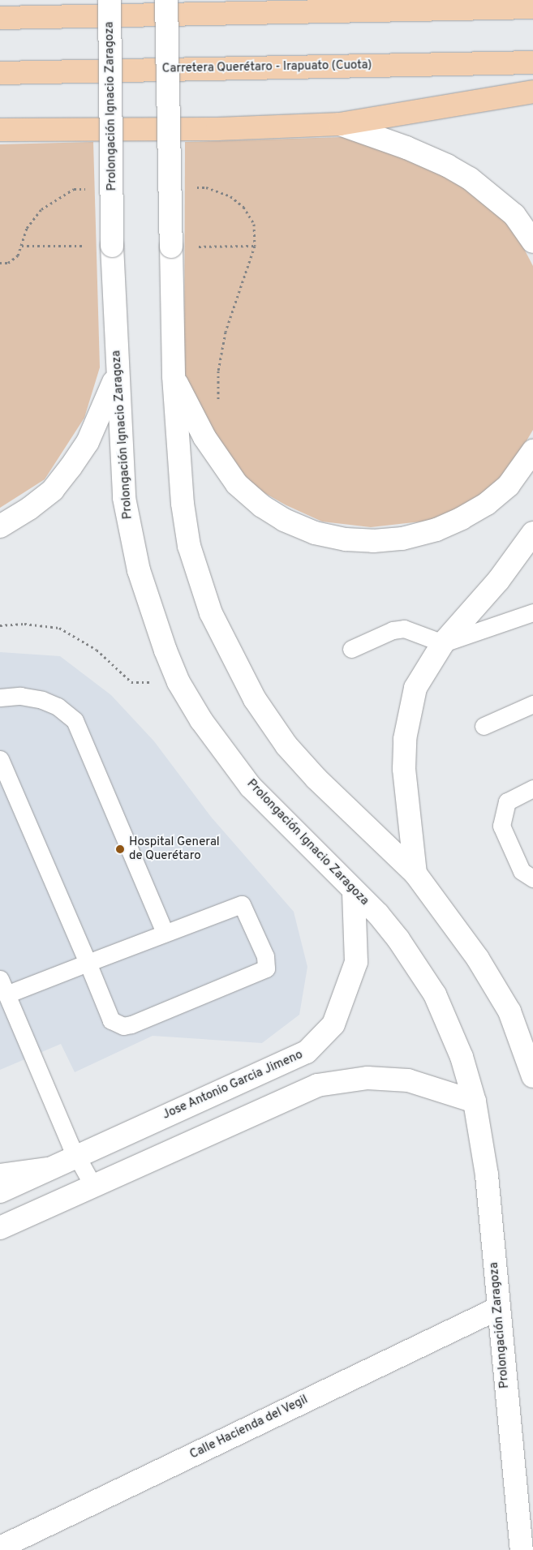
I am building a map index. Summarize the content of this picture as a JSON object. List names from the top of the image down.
{
  "streets": {
    "highway": ["Carretera Querétaro - Irapuato (Cuota)"],
    "main road": [
      "Prolongación Ignacio Zaragoza",
      "Jose Antonio Garcia Jimeno",
      "Prolongación Zaragoza",
      "Calle Hacienda del Vegil"
    ]
  },
  "crossings": [
    ["Prolongación Ignacio Zaragoza", "Jose Antonio Garcia Jimeno"],
    ["Prolongación Ignacio Zaragoza", "Prolongación Zaragoza"],
    ["Prolongación Zaragoza", "Calle Hacienda del Vegil"]
  ],
  "places": ["Hospital General de Querétaro"]
}
